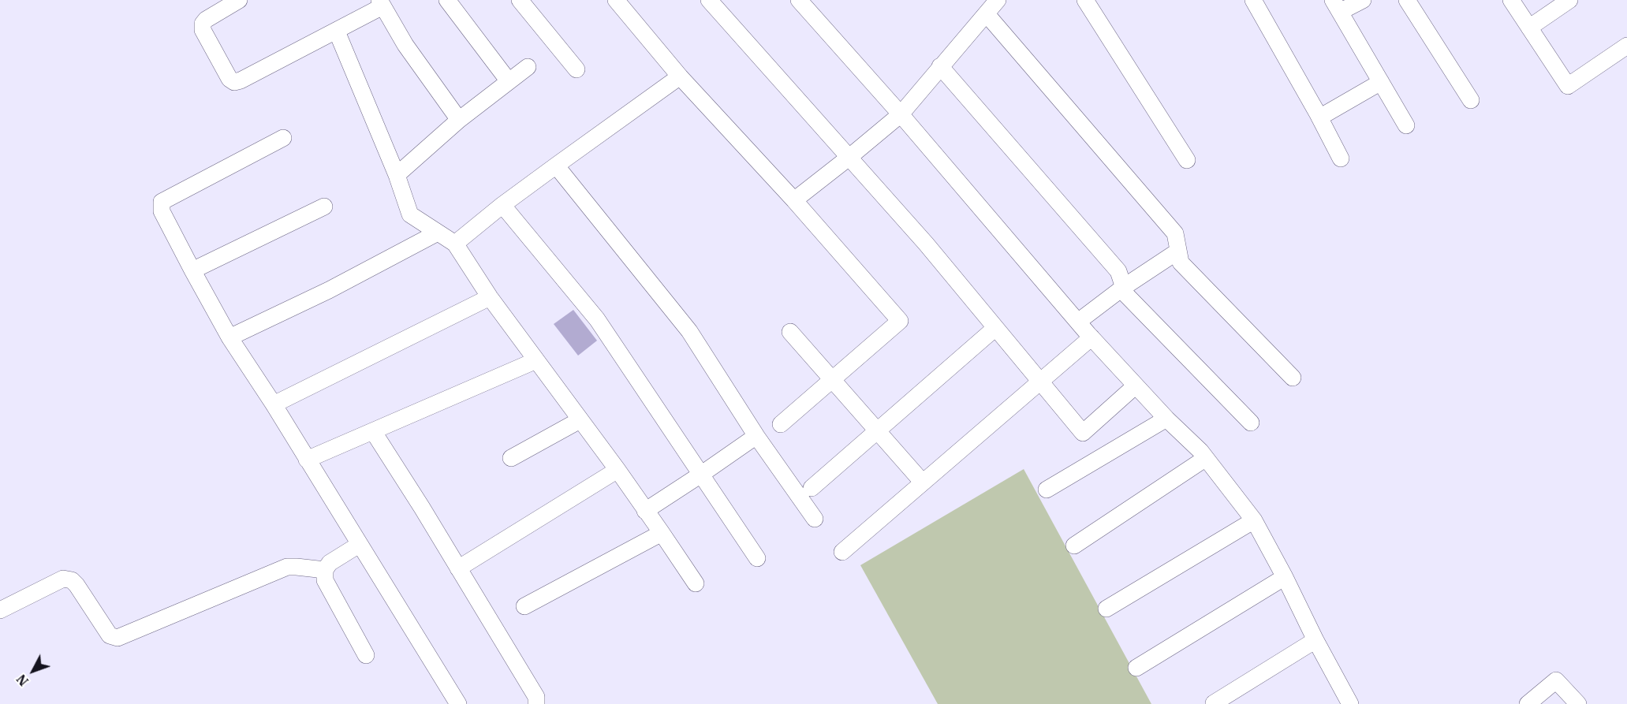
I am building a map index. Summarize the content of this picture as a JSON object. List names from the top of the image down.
{
  "north": "bottom left"
}
